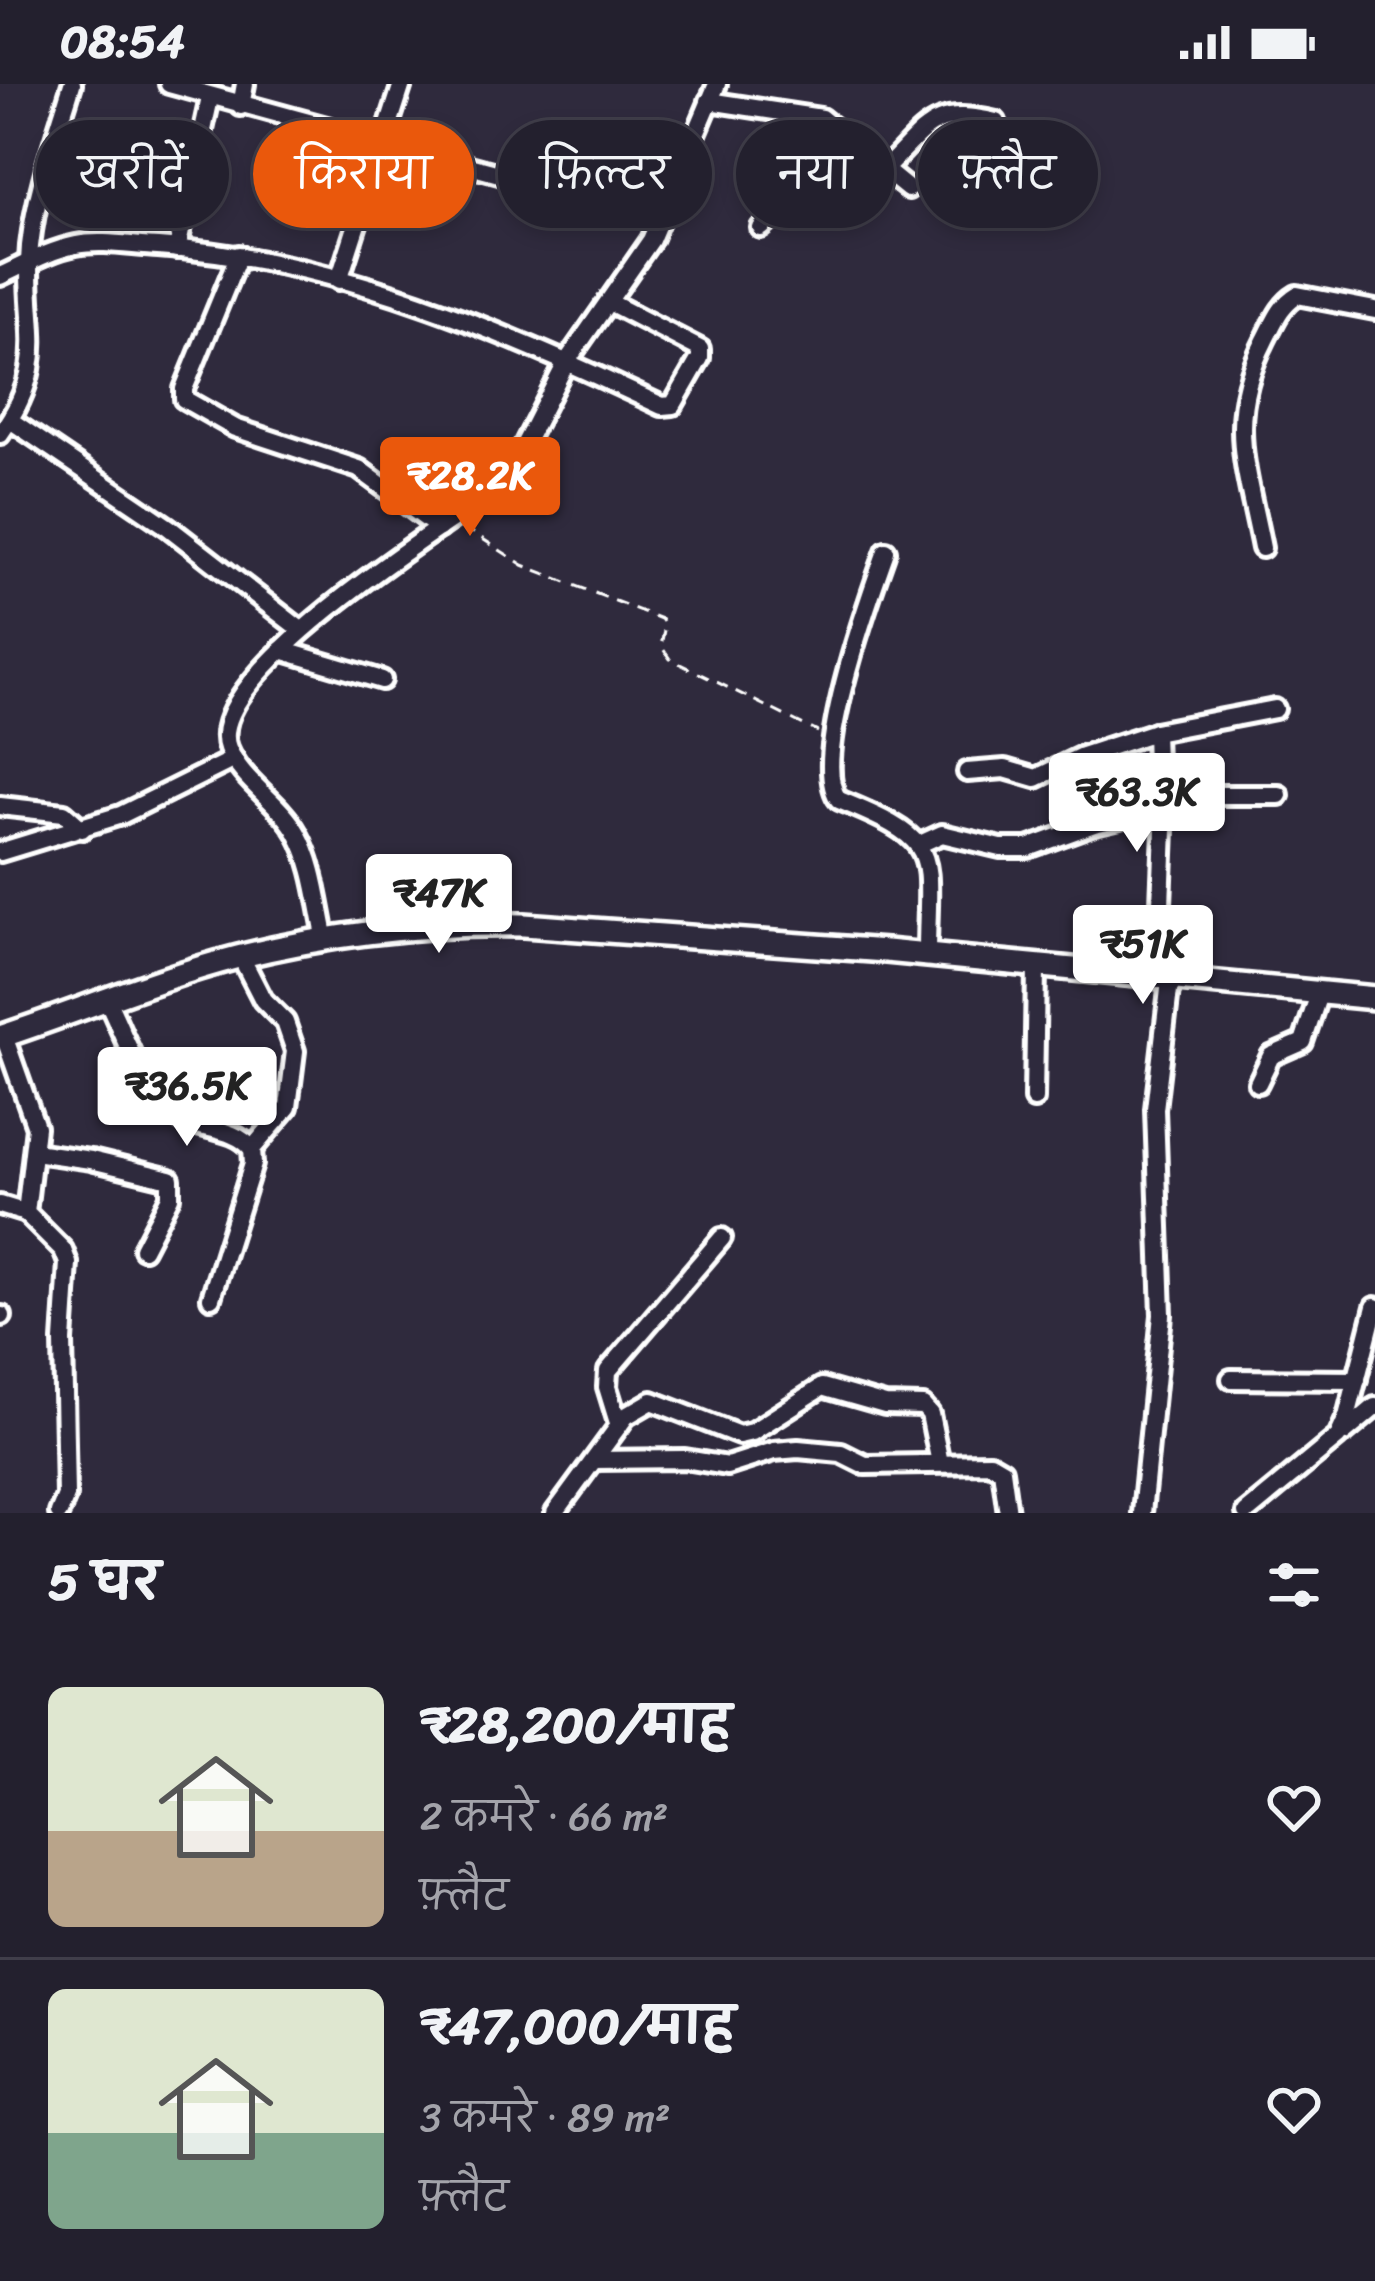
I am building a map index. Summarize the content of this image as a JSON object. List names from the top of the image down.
{
  "page": {
    "status": "08:54",
    "chip": [
      "खरीदें",
      "किराया",
      "फ़िल्टर",
      "नया",
      "फ़्लैट"
    ],
    "price": [
      "₹28.2K",
      "₹63.3K",
      "₹47K",
      "₹51K",
      "₹36.5K"
    ],
    "heading": "5 घर",
    "list": [
      {
        "name": "₹28,200/माह",
        "note": "2 कमरे · 66 m² · फ़्लैट"
      },
      {
        "name": "₹47,000/माह",
        "note": "3 कमरे · 89 m² · फ़्लैट"
      }
    ]
  }
}
